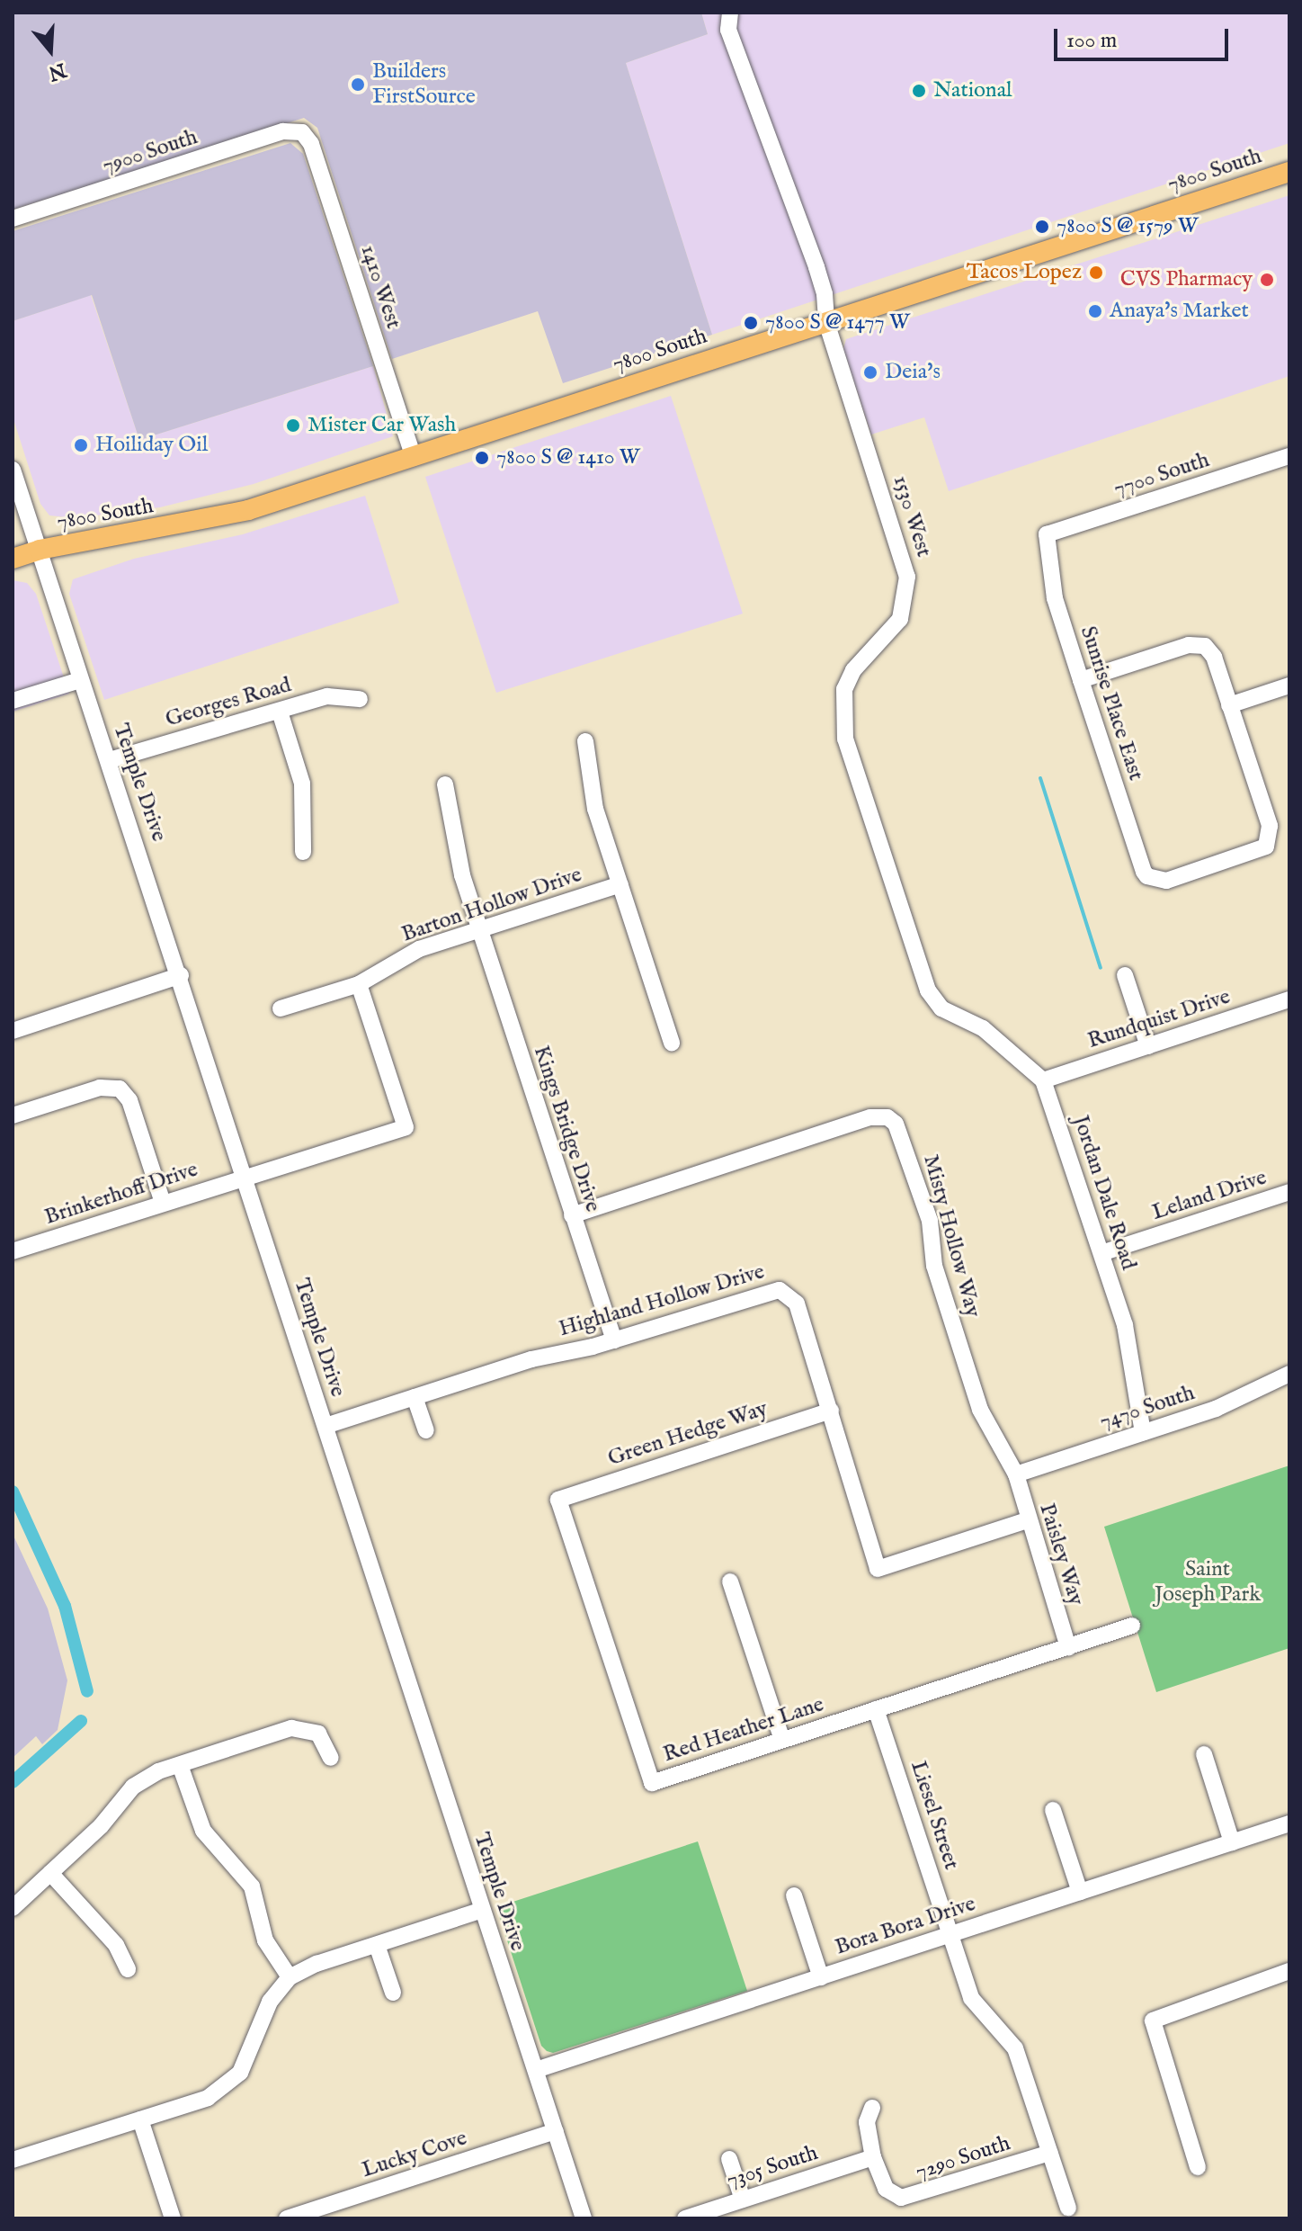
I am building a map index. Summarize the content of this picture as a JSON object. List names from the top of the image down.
{
  "streets": {
    "main road": ["7800 South"],
    "street": [
      "7900 South",
      "1410 West",
      "7700 South",
      "1530 West",
      "Georges Road",
      "Sunrise Place East",
      "Temple Drive",
      "Barton Hollow Drive",
      "Rundquist Drive",
      "Kings Bridge Drive",
      "Jordan Dale Road",
      "Brinkerhoff Drive",
      "Leland Drive",
      "Misty Hollow Way",
      "Highland Hollow Drive",
      "7470 South",
      "Green Hedge Way",
      "Paisley Way",
      "Red Heather Lane",
      "Liesel Street",
      "Bora Bora Drive",
      "Lucky Cove",
      "7290 South",
      "7305 South"
    ]
  },
  "crossings": [
    ["7900 South", "1410 West"],
    ["7800 South", "1410 West"],
    ["7800 South", "1530 West"],
    ["7800 South", "Temple Drive"],
    ["7700 South", "Sunrise Place East"],
    ["1530 West", "Rundquist Drive"],
    ["1530 West", "Jordan Dale Road"],
    ["Georges Road", "Temple Drive"],
    ["Temple Drive", "Brinkerhoff Drive"],
    ["Temple Drive", "Highland Hollow Drive"],
    ["Temple Drive", "Bora Bora Drive"],
    ["Temple Drive", "Lucky Cove"],
    ["Barton Hollow Drive", "Kings Bridge Drive"],
    ["Rundquist Drive", "Jordan Dale Road"],
    ["Kings Bridge Drive", "Misty Hollow Way"],
    ["Kings Bridge Drive", "Highland Hollow Drive"],
    ["Jordan Dale Road", "Leland Drive"],
    ["Jordan Dale Road", "7470 South"],
    ["Misty Hollow Way", "7470 South"],
    ["Misty Hollow Way", "Paisley Way"],
    ["Highland Hollow Drive", "Green Hedge Way"],
    ["Highland Hollow Drive", "Paisley Way"],
    ["7470 South", "Paisley Way"],
    ["Green Hedge Way", "Red Heather Lane"],
    ["Paisley Way", "Red Heather Lane"],
    ["Red Heather Lane", "Liesel Street"],
    ["Liesel Street", "Bora Bora Drive"],
    ["Liesel Street", "7290 South"],
    ["7290 South", "7305 South"]
  ],
  "parks": ["Saint Joseph Park"],
  "places": [
    "Builders FirstSource",
    "National",
    "7800 S @ 1579 W",
    "Tacos Lopez",
    "CVS Pharmacy",
    "Anaya's Market",
    "7800 S @ 1477 W",
    "Deia's",
    "Mister Car Wash",
    "Hoiliday Oil",
    "7800 S @ 1410 W"
  ],
  "scale_bar": "100 m",
  "north": "bottom"
}
